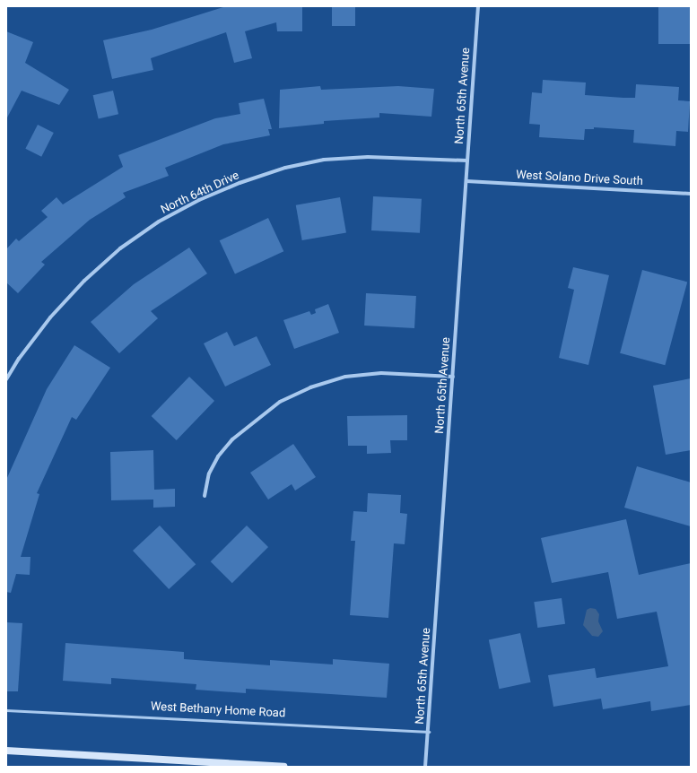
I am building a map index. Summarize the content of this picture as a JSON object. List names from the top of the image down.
{
  "streets": {
    "street": ["North 65th Avenue", "West Solano Drive South", "North 64th Drive"],
    "lane": ["West Bethany Home Road"]
  },
  "crossings": [
    ["North 65th Avenue", "West Solano Drive South"],
    ["North 65th Avenue", "North 64th Drive"],
    ["North 65th Avenue", "West Bethany Home Road"]
  ]
}
